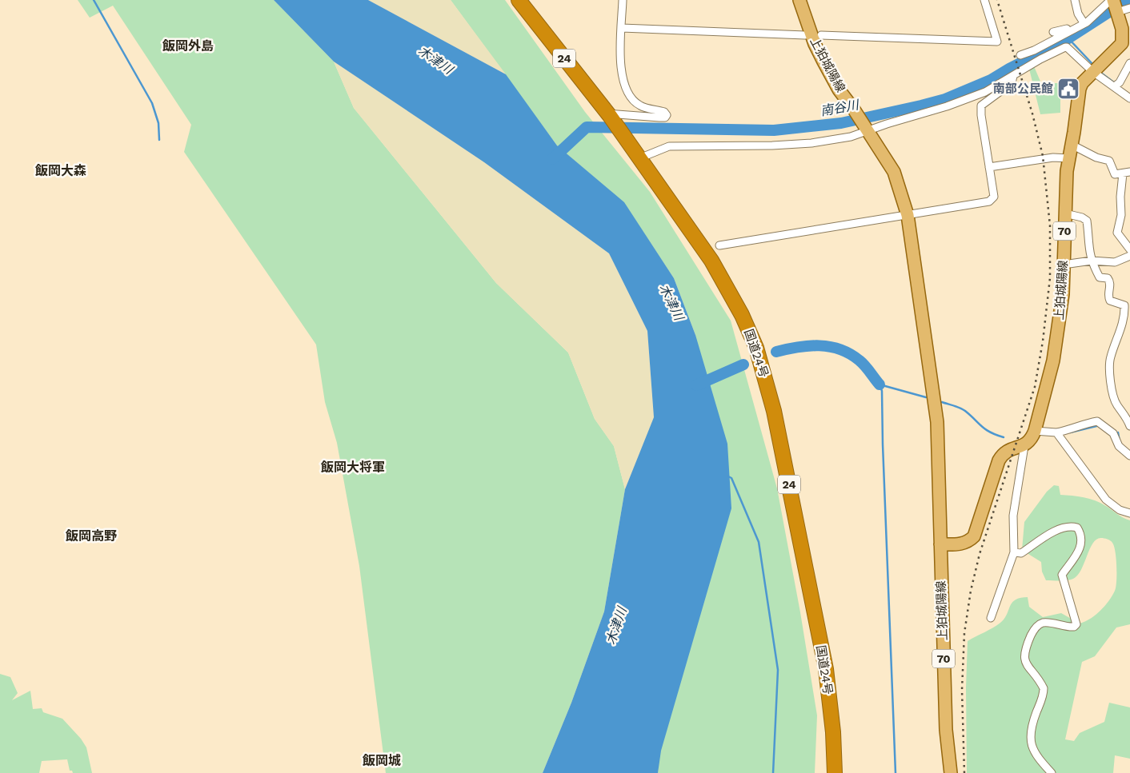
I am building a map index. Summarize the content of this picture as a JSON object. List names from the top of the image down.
{
  "streets": {
    "highway": ["24", "国道24号"],
    "main road": ["上狛城陽線", "70"]
  },
  "districts": [
    "飯岡外島",
    "飯岡大森",
    "飯岡大将軍",
    "飯岡高野",
    "飯岡城"
  ],
  "water": ["木津川", "南谷川"],
  "places": {
    "public building": ["南部公民館"]
  }
}
